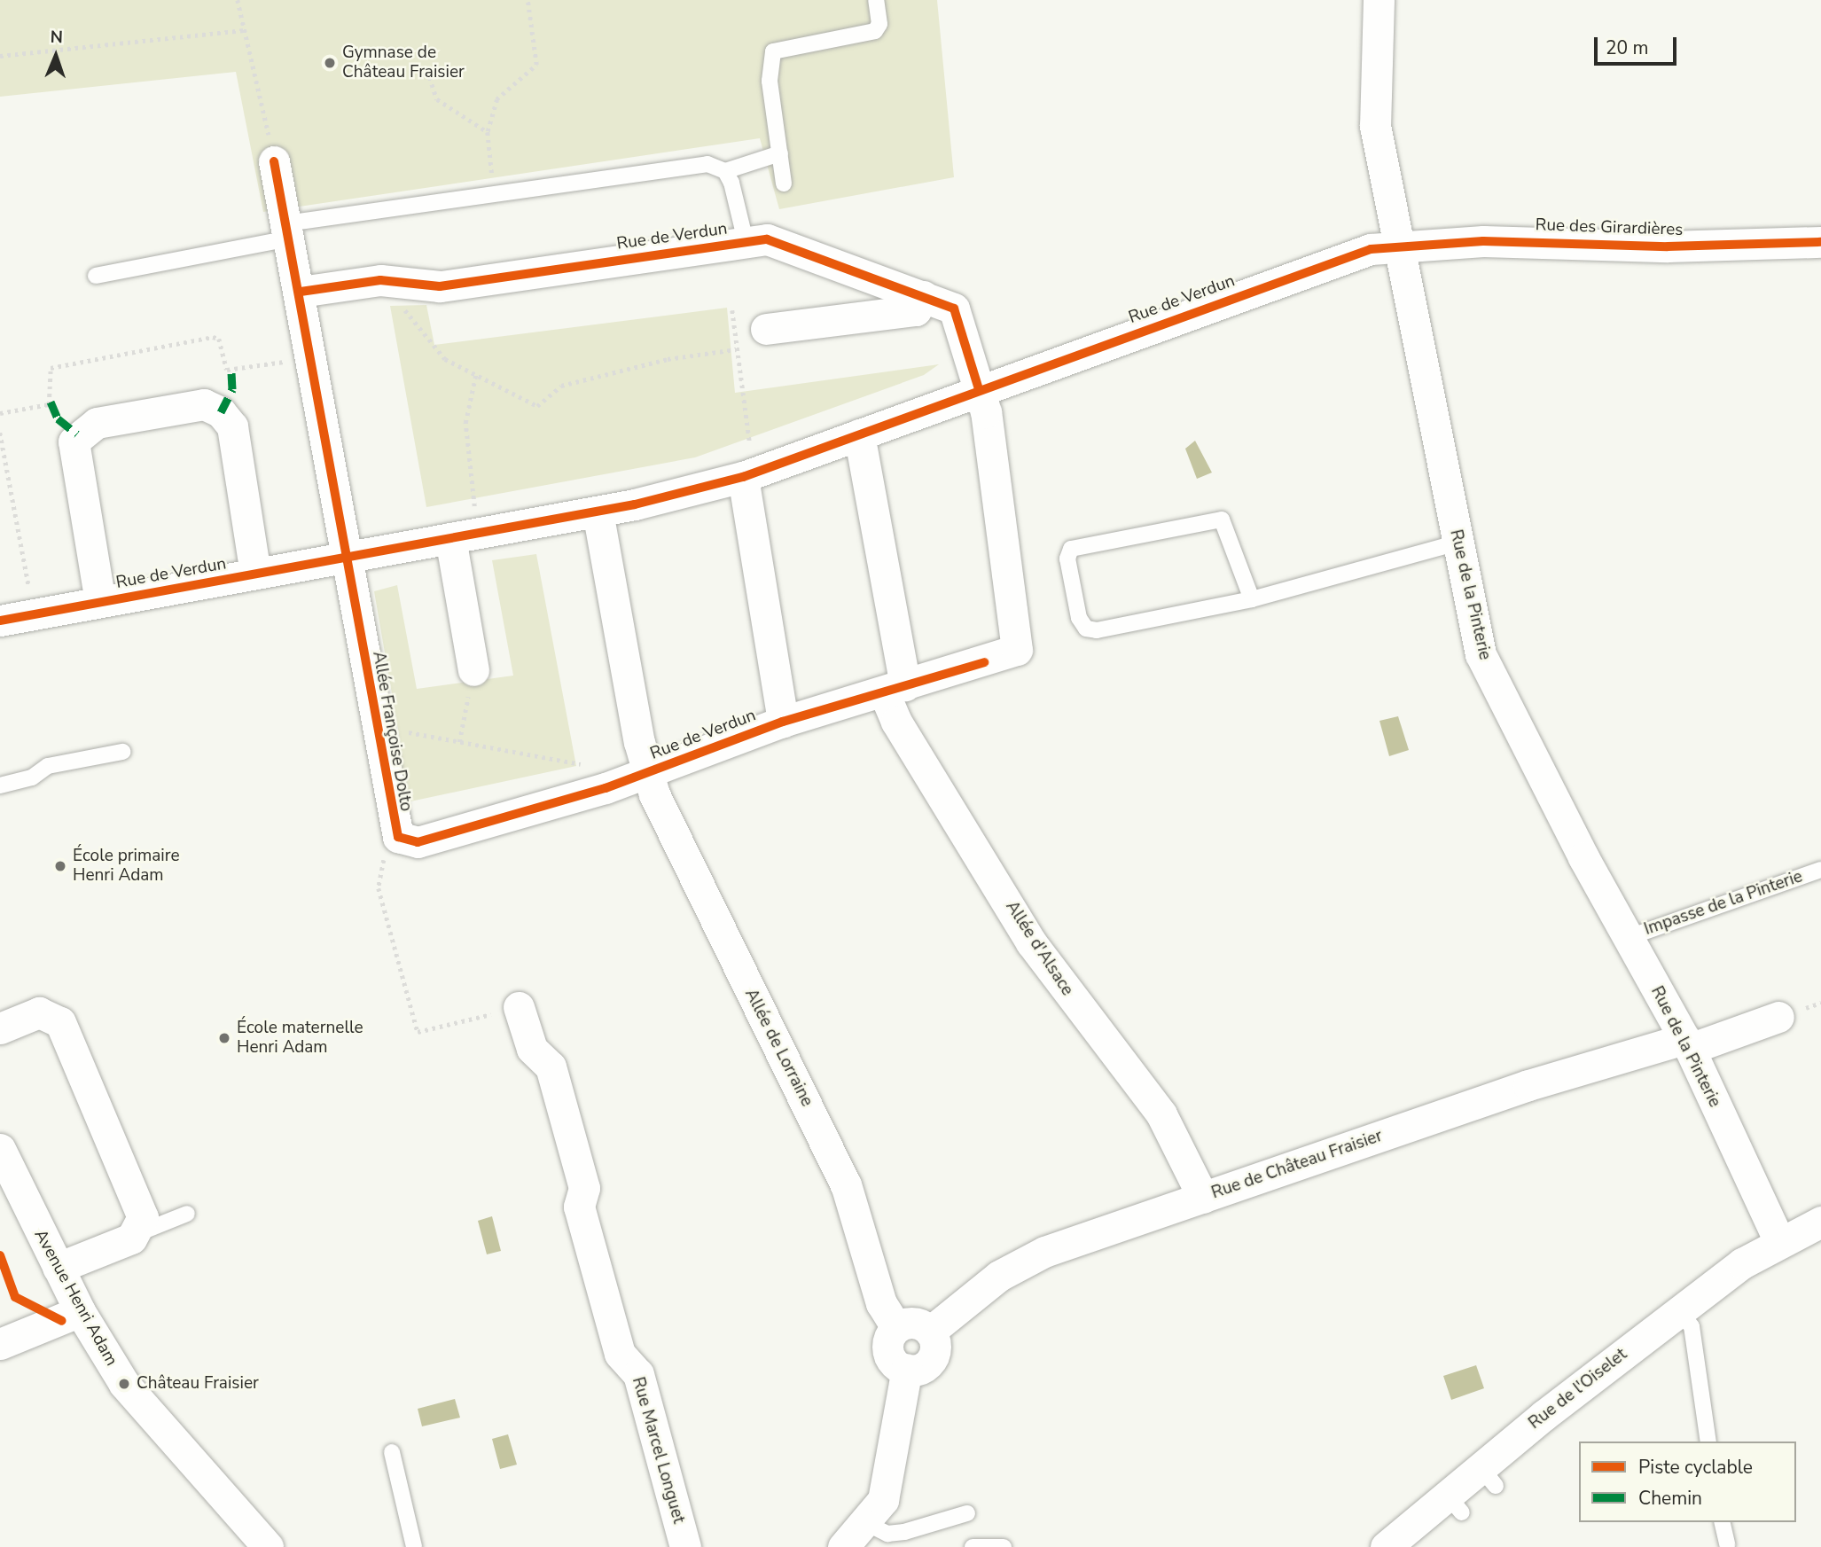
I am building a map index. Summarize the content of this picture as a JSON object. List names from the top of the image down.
{
  "streets": {
    "street": [
      "Rue des Girardières",
      "Rue de Verdun",
      "Rue de la Pinterie",
      "Allée Françoise Dolto",
      "Allée d'Alsace",
      "Allée de Lorraine",
      "Rue de Château Fraisier",
      "Avenue Henri Adam",
      "Rue de l'Oiselet",
      "Rue Marcel Longuet"
    ],
    "lane": ["Impasse de la Pinterie"]
  },
  "crossings": [
    ["Rue des Girardières", "Rue de Verdun"],
    ["Rue des Girardières", "Rue de la Pinterie"],
    ["Rue de Verdun", "Rue de la Pinterie"],
    ["Rue de Verdun", "Allée Françoise Dolto"],
    ["Rue de Verdun", "Allée d'Alsace"],
    ["Rue de Verdun", "Allée de Lorraine"],
    ["Rue de la Pinterie", "Impasse de la Pinterie"],
    ["Rue de la Pinterie", "Rue de Château Fraisier"],
    ["Rue de la Pinterie", "Rue de l'Oiselet"],
    ["Allée Françoise Dolto", "Allée de Lorraine"],
    ["Allée d'Alsace", "Rue de Château Fraisier"],
    ["Allée de Lorraine", "Rue de Château Fraisier"]
  ],
  "places": [
    "Gymnase de Château Fraisier",
    "École primaire Henri Adam",
    "École maternelle Henri Adam",
    "Château Fraisier"
  ],
  "legend": ["Piste cyclable", "Chemin"],
  "scale_bar": "20 m",
  "north": "top"
}
